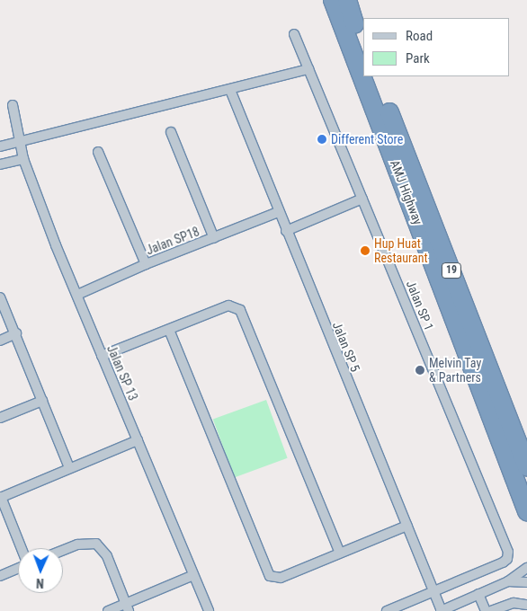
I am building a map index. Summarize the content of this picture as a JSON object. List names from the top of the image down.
{
  "streets": {
    "highway": ["AMJ Highway", "19"],
    "street": [
      "Jalan SP18",
      "Jalan SP 1",
      "Jalan SP 5",
      "Jalan SP 13"
    ]
  },
  "crossings": [
    ["Jalan SP18", "Jalan SP 5"],
    ["Jalan SP18", "Jalan SP 13"],
    ["Jalan SP 1", "Jalan SP 5"]
  ],
  "places": ["Different Store", "Hup Huat Restaurant", "Melvin Tay & Partners"],
  "legend": ["Road", "Park"],
  "north": "bottom"
}
